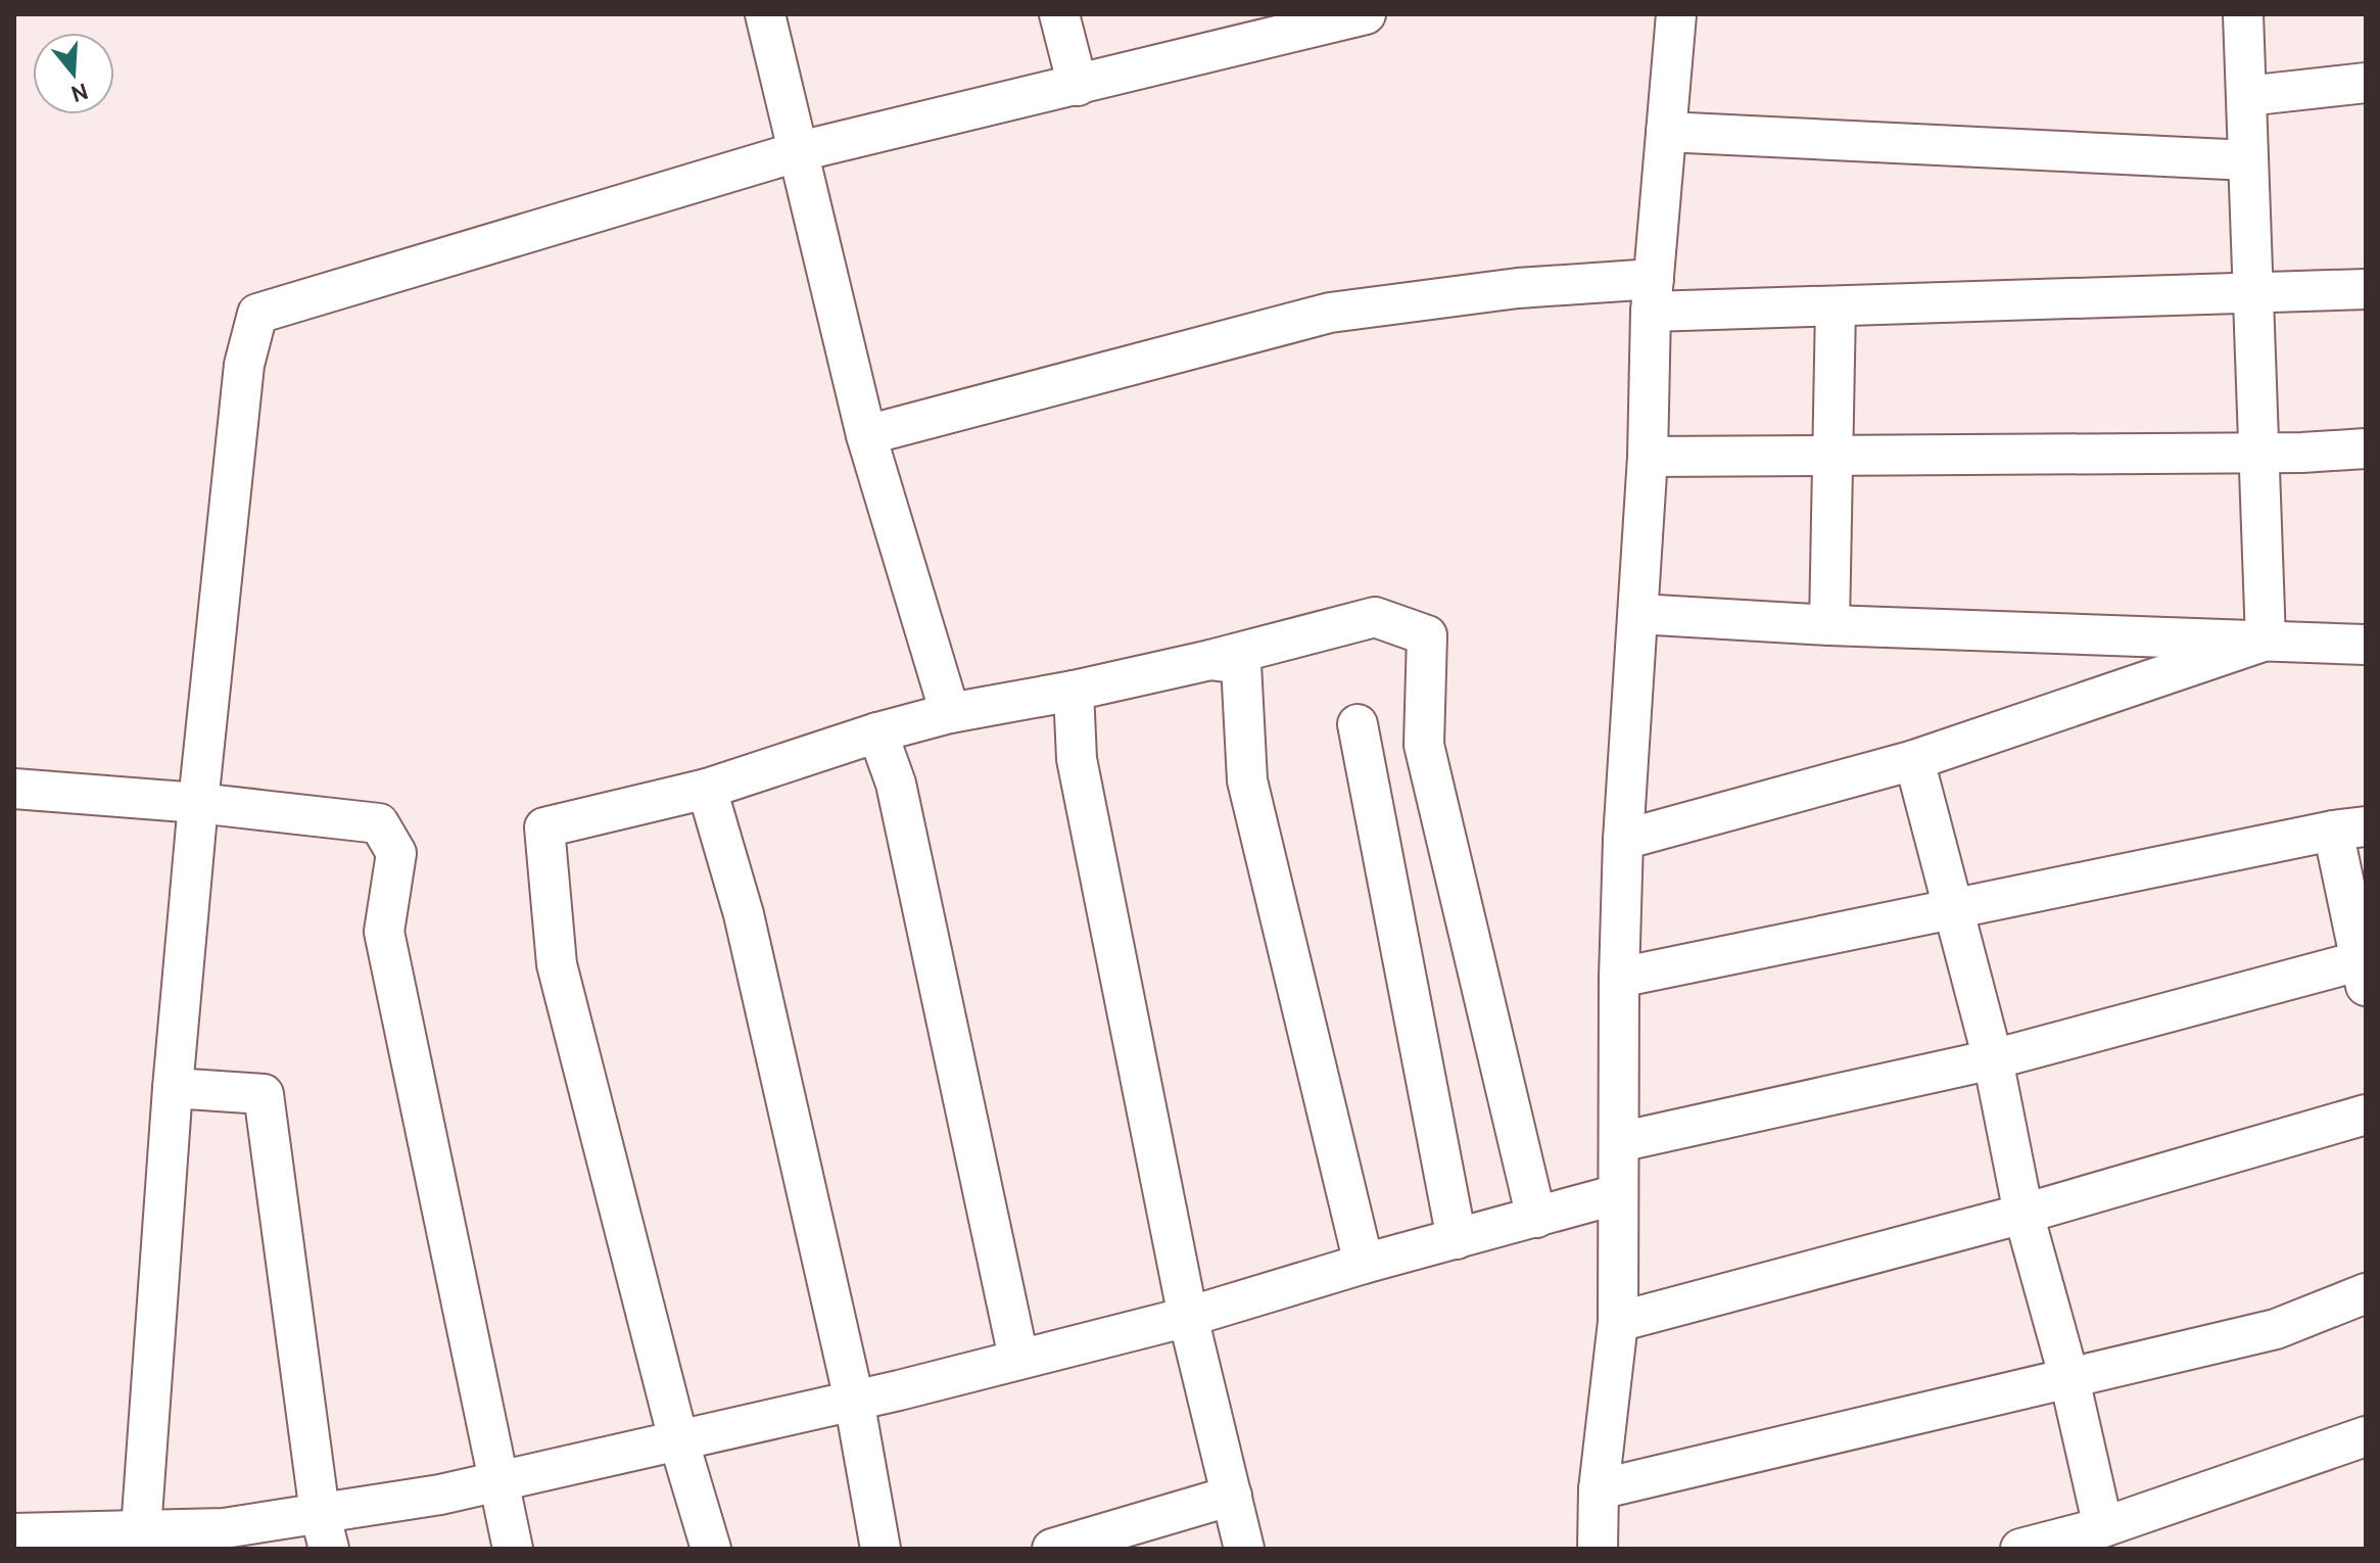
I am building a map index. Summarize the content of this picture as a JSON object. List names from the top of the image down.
{
  "north": "bottom"
}
